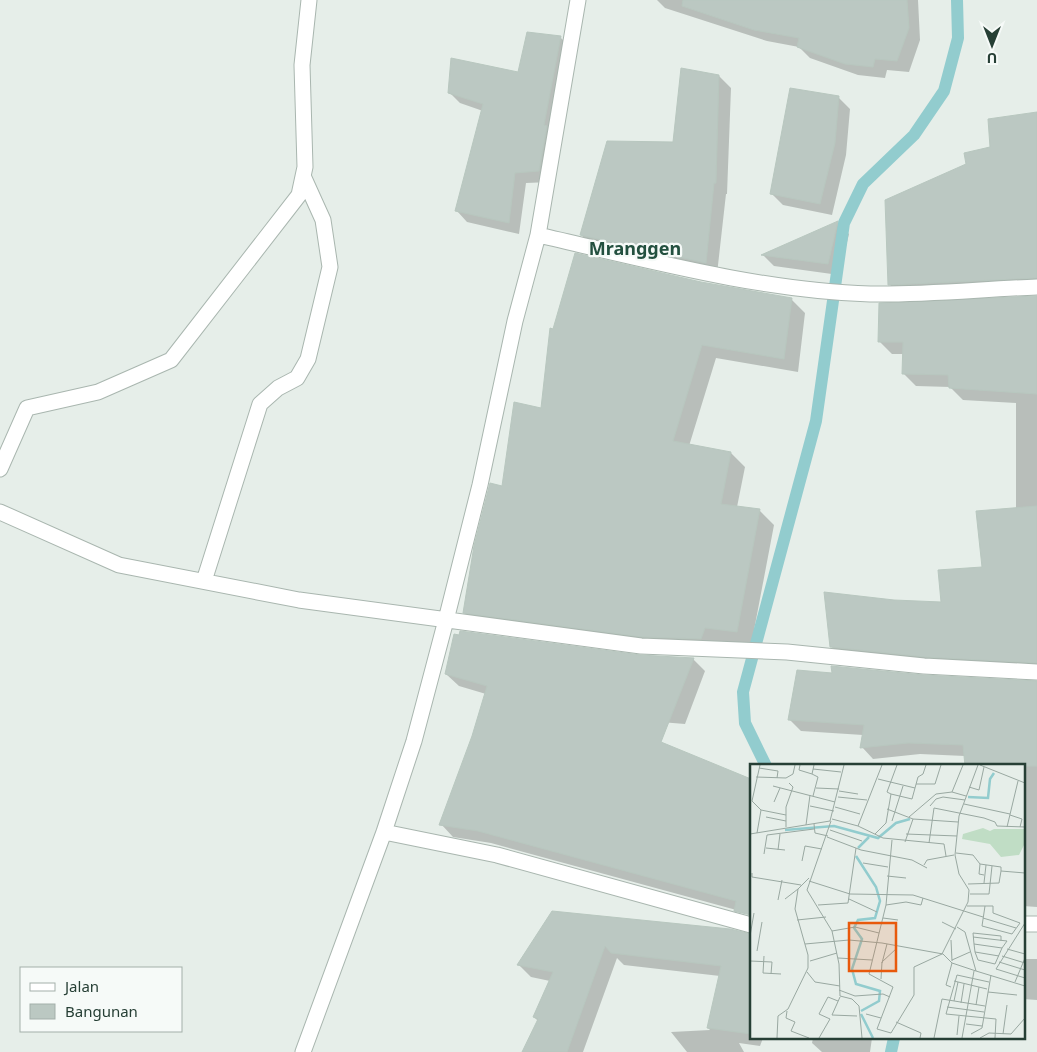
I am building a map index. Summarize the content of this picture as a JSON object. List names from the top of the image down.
{
  "districts": ["Mranggen"],
  "legend": ["Jalan", "Bangunan"],
  "north": "bottom"
}
